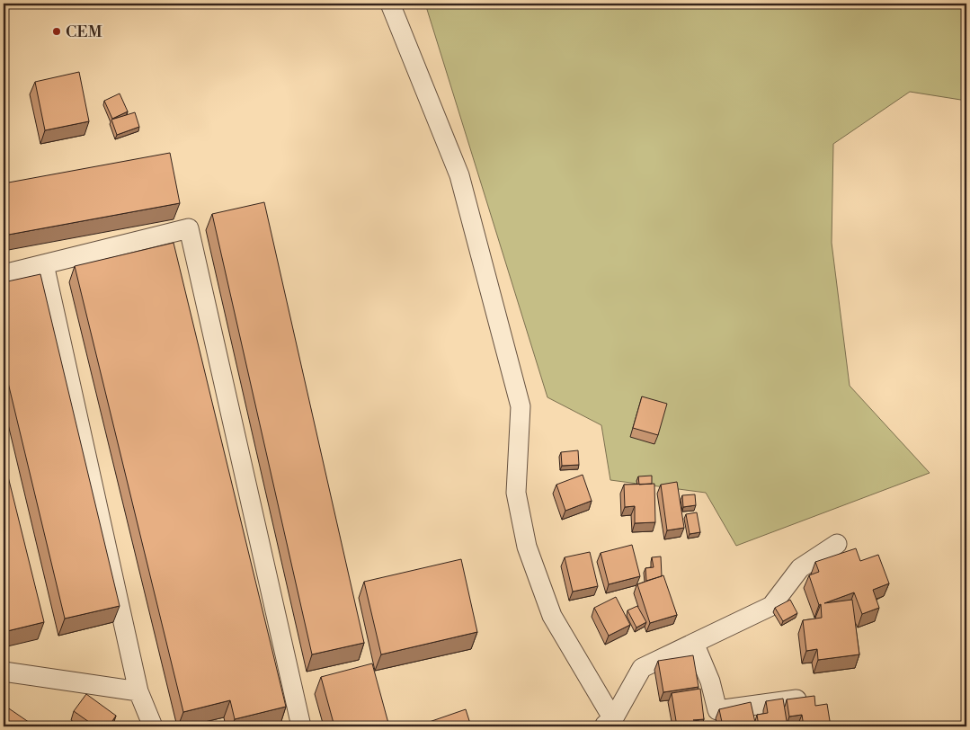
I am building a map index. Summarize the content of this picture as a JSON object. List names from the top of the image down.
{
  "places": ["CEM"]
}
